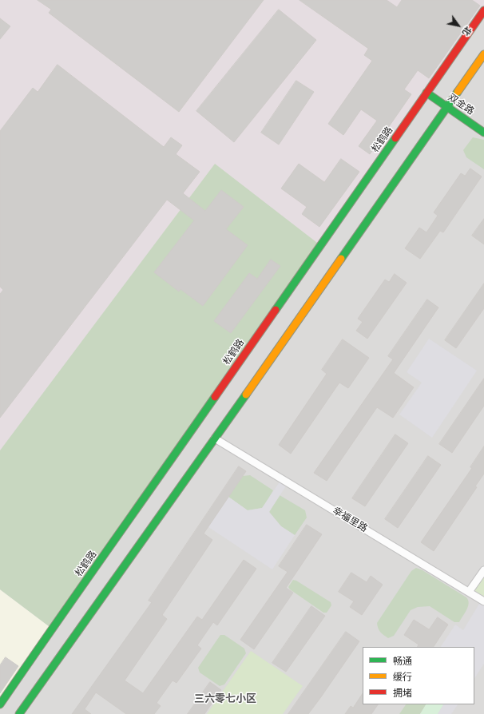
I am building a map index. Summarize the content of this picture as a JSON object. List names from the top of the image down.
{
  "streets": {
    "main road": ["双金路", "松鹤路"],
    "street": ["幸福里路"]
  },
  "crossings": [
    ["双金路", "松鹤路"]
  ],
  "districts": ["三六零七小区"],
  "legend": ["畅通", "缓行", "拥堵"],
  "north": "bottom right"
}
